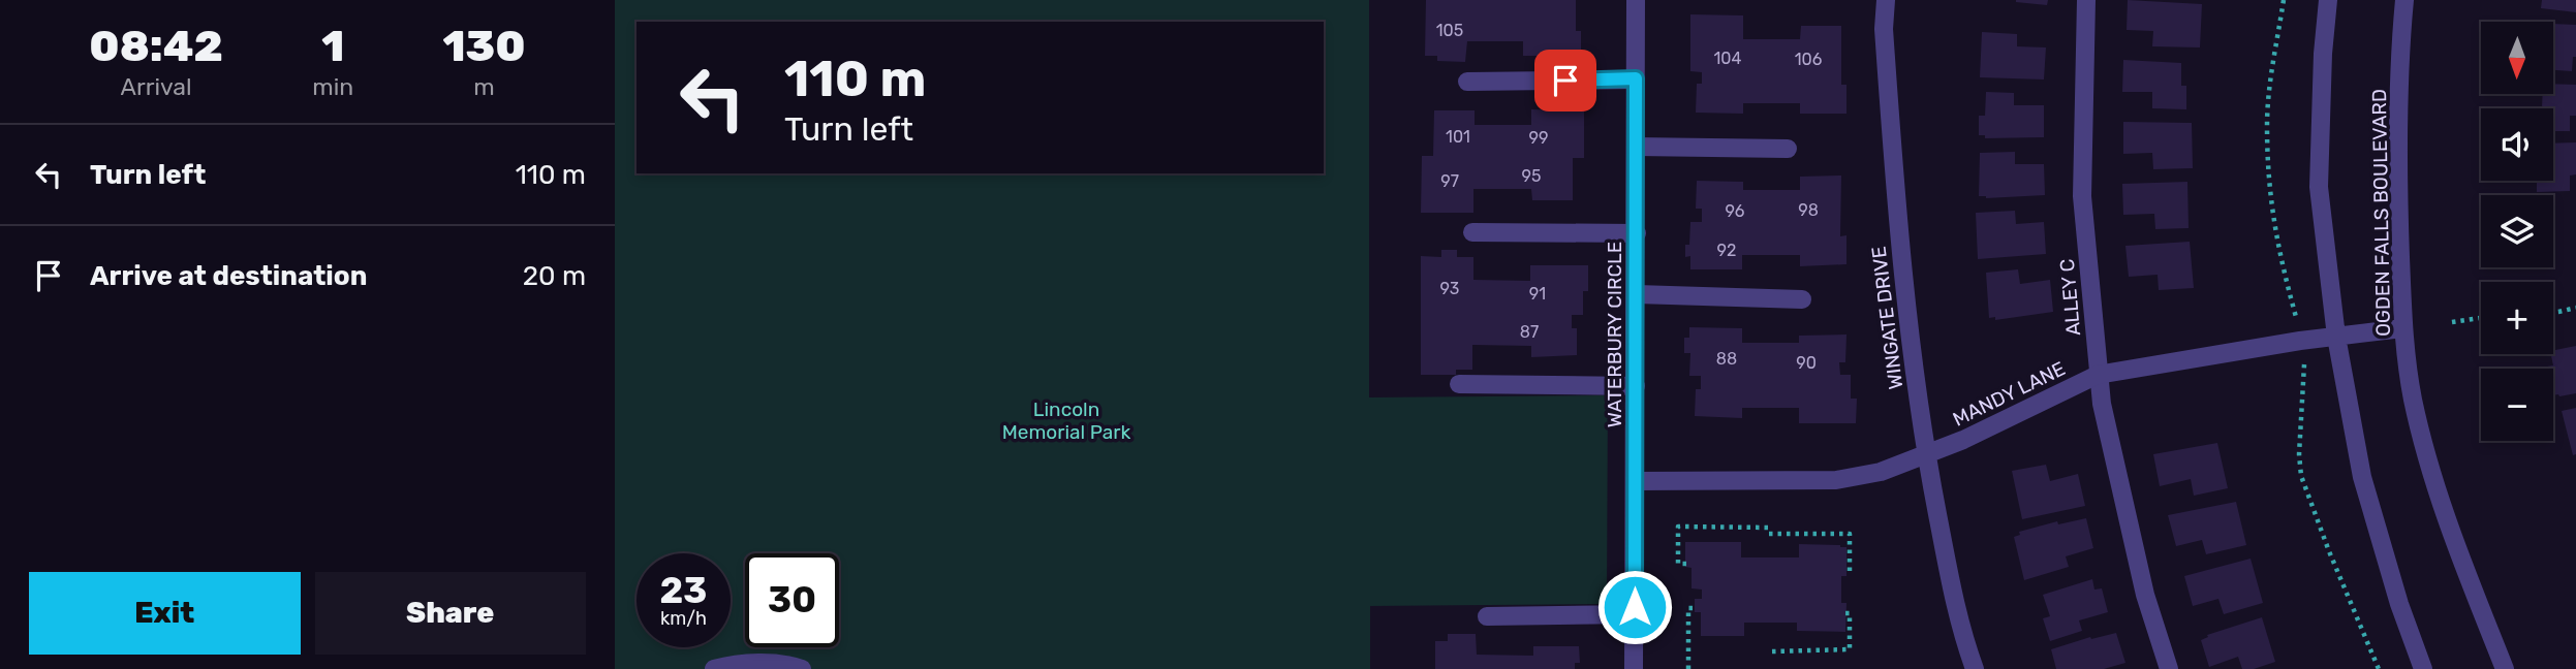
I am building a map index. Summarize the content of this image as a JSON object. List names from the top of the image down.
{
  "streets": {
    "street": [
      "OGDEN FALLS BOULEVARD",
      "ALLEY C",
      "WINGATE DRIVE",
      "WATERBURY CIRCLE",
      "MANDY LANE"
    ]
  },
  "crossings": [
    ["OGDEN FALLS BOULEVARD", "MANDY LANE"],
    ["ALLEY C", "MANDY LANE"],
    ["WINGATE DRIVE", "MANDY LANE"],
    ["WATERBURY CIRCLE", "MANDY LANE"]
  ],
  "parks": ["Lincoln Memorial Park"],
  "house_numbers": [
    "105",
    "104",
    "106",
    "101",
    "99",
    "95",
    "97",
    "98",
    "96",
    "92",
    "93",
    "91",
    "87",
    "88",
    "90"
  ],
  "north": "bottom",
  "page": {
    "eta": [
      "08:42",
      "Arrival",
      "1",
      "min",
      "130",
      "m"
    ],
    "map_buttons": ["+", "−"],
    "turn": ["110 m", "Turn left"],
    "list": [
      {
        "name": "Turn left",
        "value": "110 m"
      },
      {
        "name": "Arrive at destination",
        "value": "20 m"
      }
    ],
    "speed": "23 km/h",
    "limit": "30",
    "buttons": ["Exit", "Share"]
  }
}
